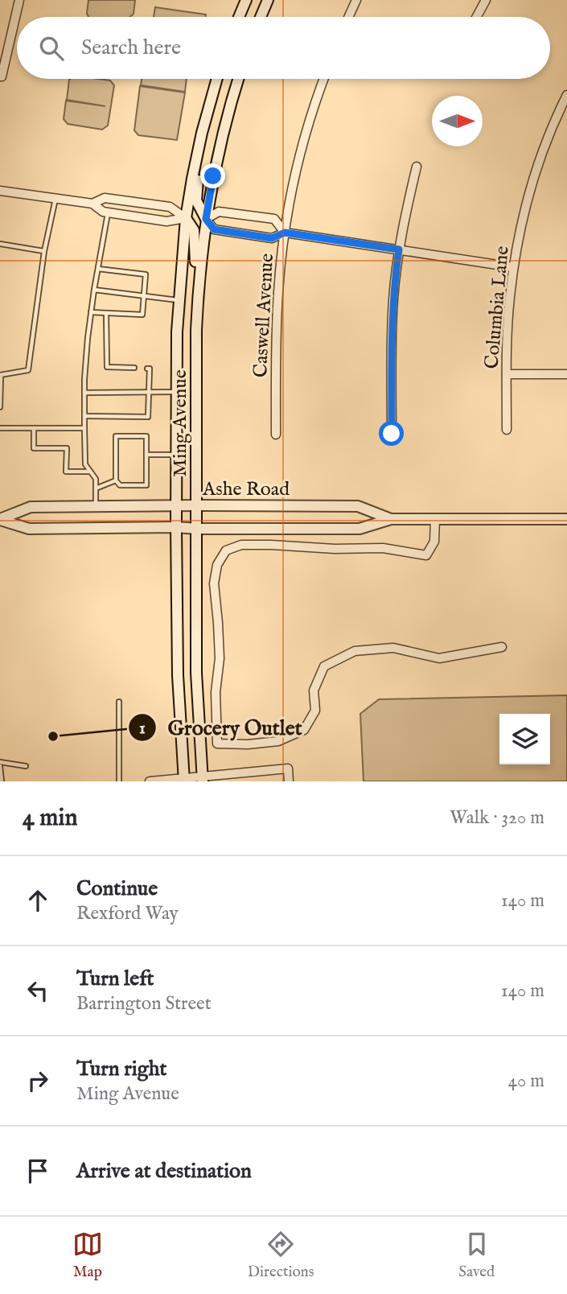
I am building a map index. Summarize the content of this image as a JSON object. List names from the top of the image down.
{
  "streets": {
    "main road": ["Ming Avenue", "Ashe Road"],
    "street": ["Columbia Lane", "Caswell Avenue"]
  },
  "crossings": [
    ["Ming Avenue", "Ashe Road"]
  ],
  "places": ["Grocery Outlet"],
  "north": "right",
  "page": {
    "search": "Search here",
    "heading": ["4 min", "Walk · 320 m"],
    "list": [
      ["Continue", "Rexford Way", "140 m"],
      ["Turn left", "Barrington Street", "140 m"],
      ["Turn right", "Ming Avenue", "40 m"],
      "Arrive at destination"
    ],
    "nav": ["Map", "Directions", "Saved"]
  }
}
